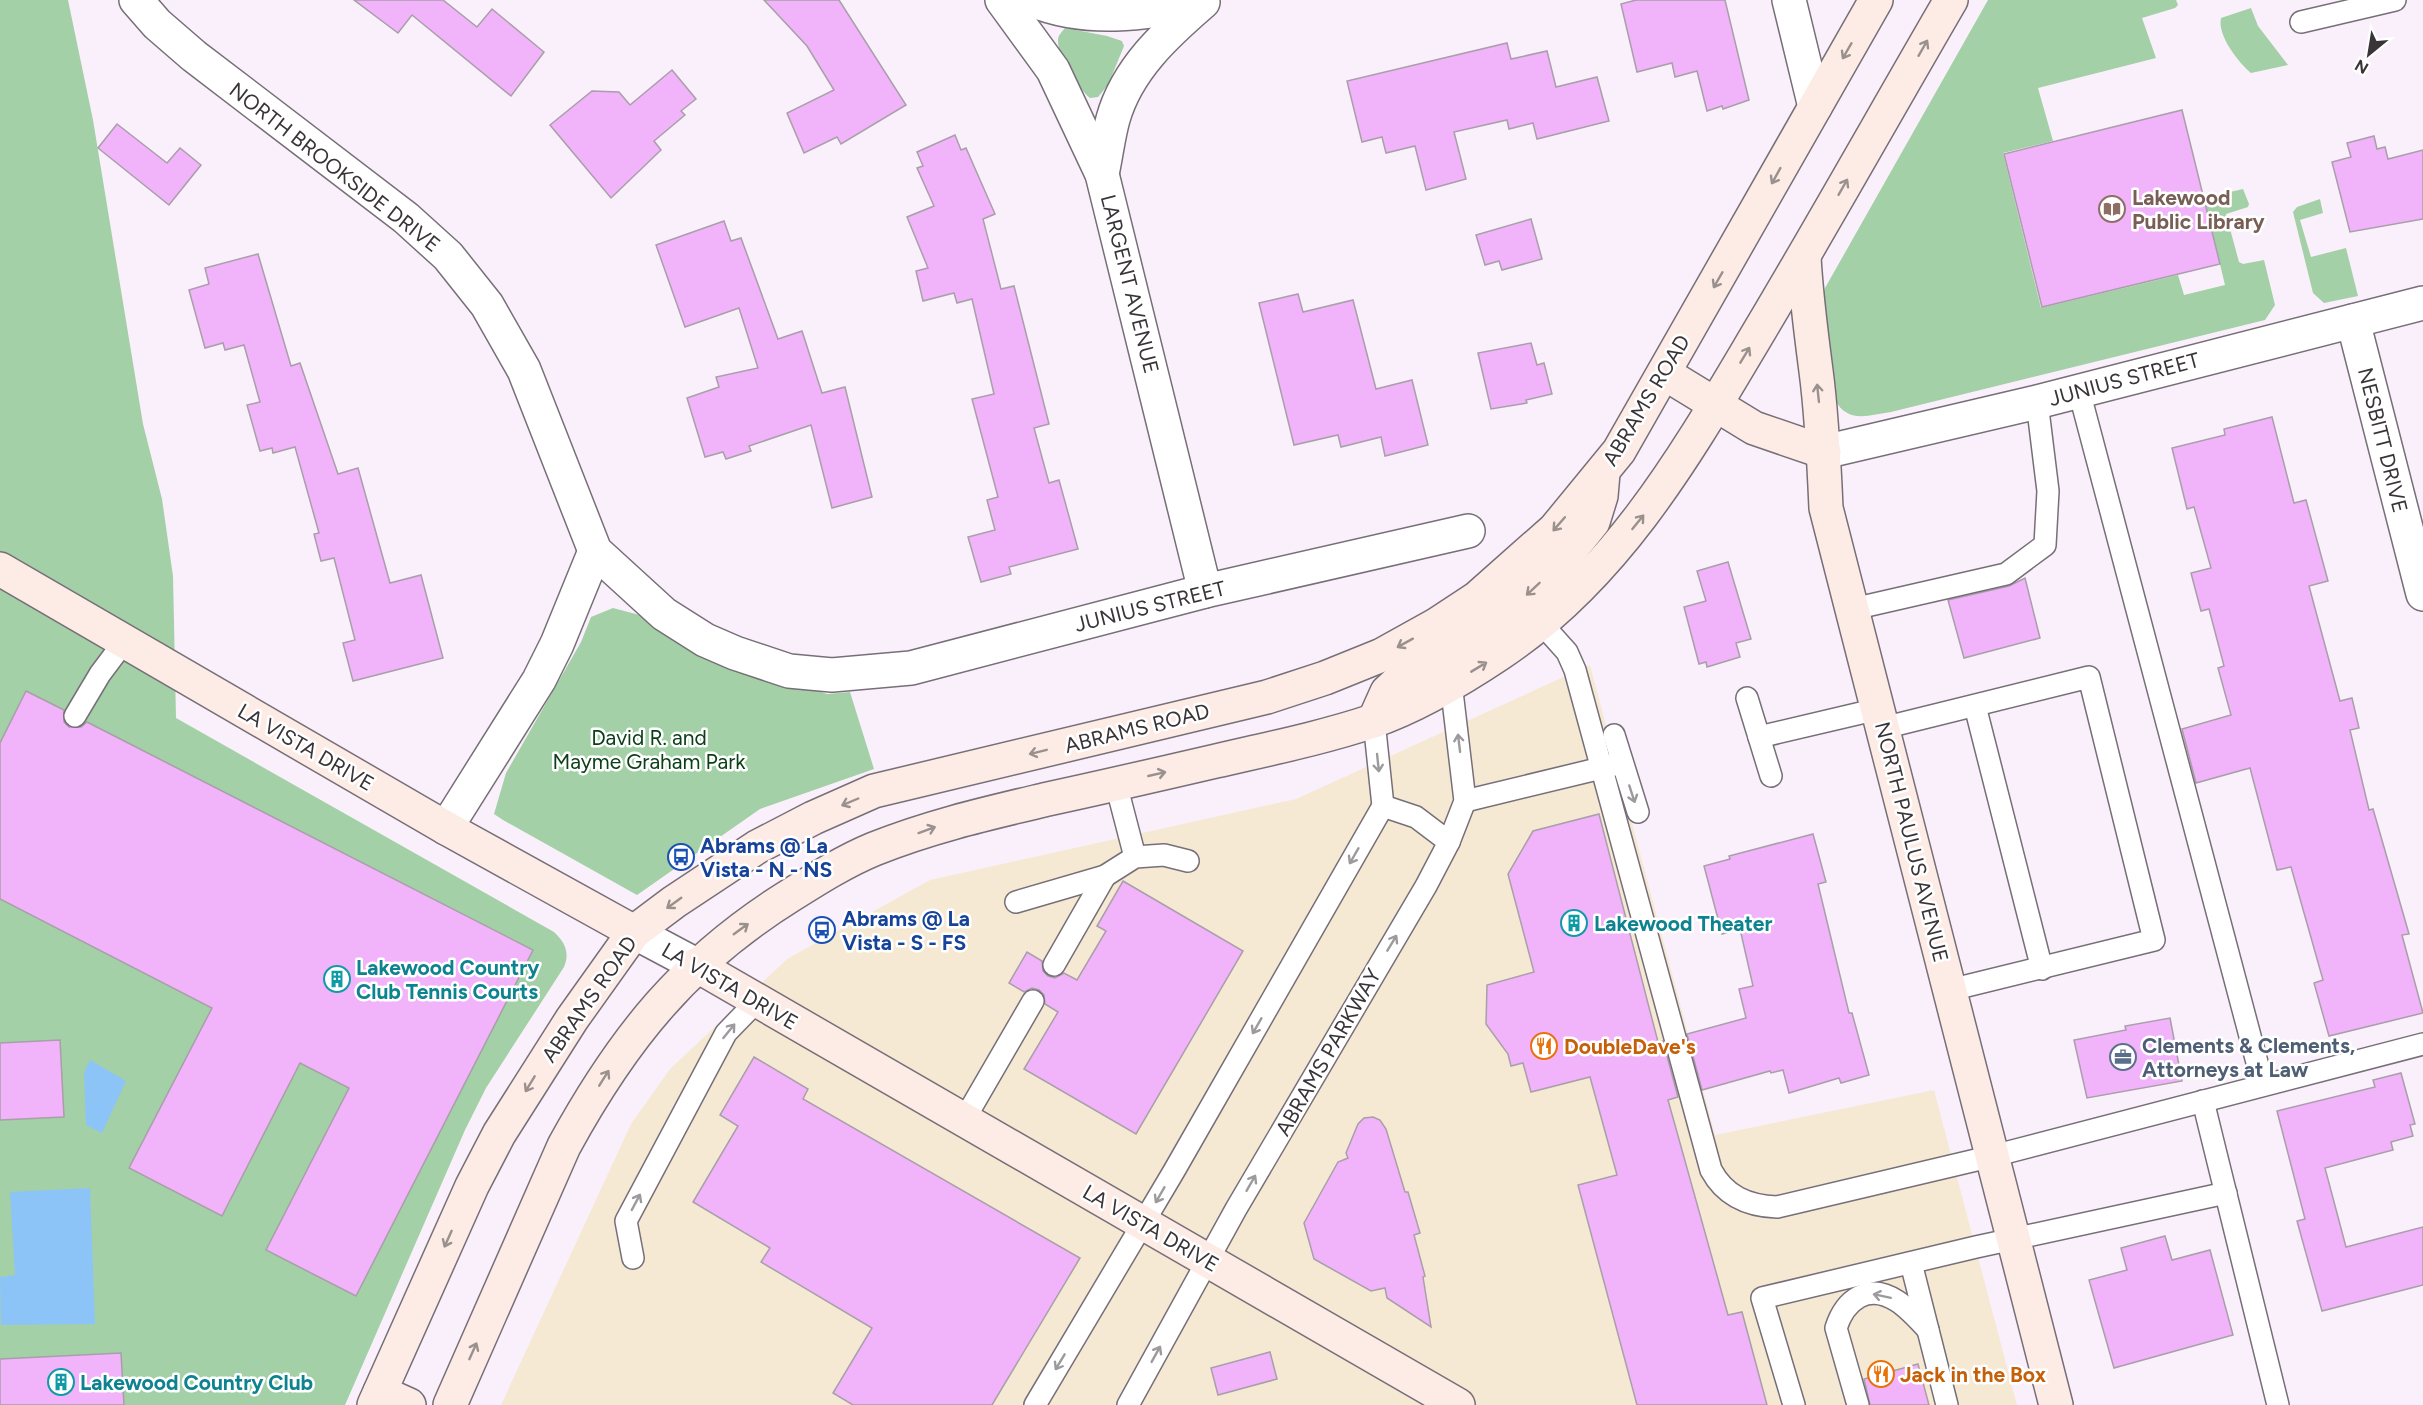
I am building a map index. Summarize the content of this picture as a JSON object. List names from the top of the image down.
{
  "streets": {
    "main road": ["ABRAMS ROAD", "LA VISTA DRIVE", "NORTH PAULUS AVENUE"],
    "street": [
      "NORTH BROOKSIDE DRIVE",
      "LARGENT AVENUE",
      "JUNIUS STREET",
      "NESBITT DRIVE"
    ],
    "lane": ["ABRAMS PARKWAY"]
  },
  "crossings": [
    ["NORTH BROOKSIDE DRIVE", "JUNIUS STREET"],
    ["LARGENT AVENUE", "JUNIUS STREET"],
    ["JUNIUS STREET", "NESBITT DRIVE"],
    ["JUNIUS STREET", "NORTH PAULUS AVENUE"],
    ["ABRAMS ROAD", "LA VISTA DRIVE"],
    ["LA VISTA DRIVE", "ABRAMS PARKWAY"]
  ],
  "parks": ["David R. and Mayme Graham Park"],
  "places": {
    "library": ["Lakewood Public Library"],
    "bus stop": ["Abrams @ La Vista - N - NS", "Abrams @ La Vista - S - FS"],
    "building": ["Lakewood Theater", "Lakewood Country Club Tennis Courts", "Lakewood Country Club"],
    "restaurant": ["DoubleDave's", "Jack in the Box"],
    "office": ["Clements & Clements, Attorneys at Law"]
  },
  "north": "bottom left"
}
